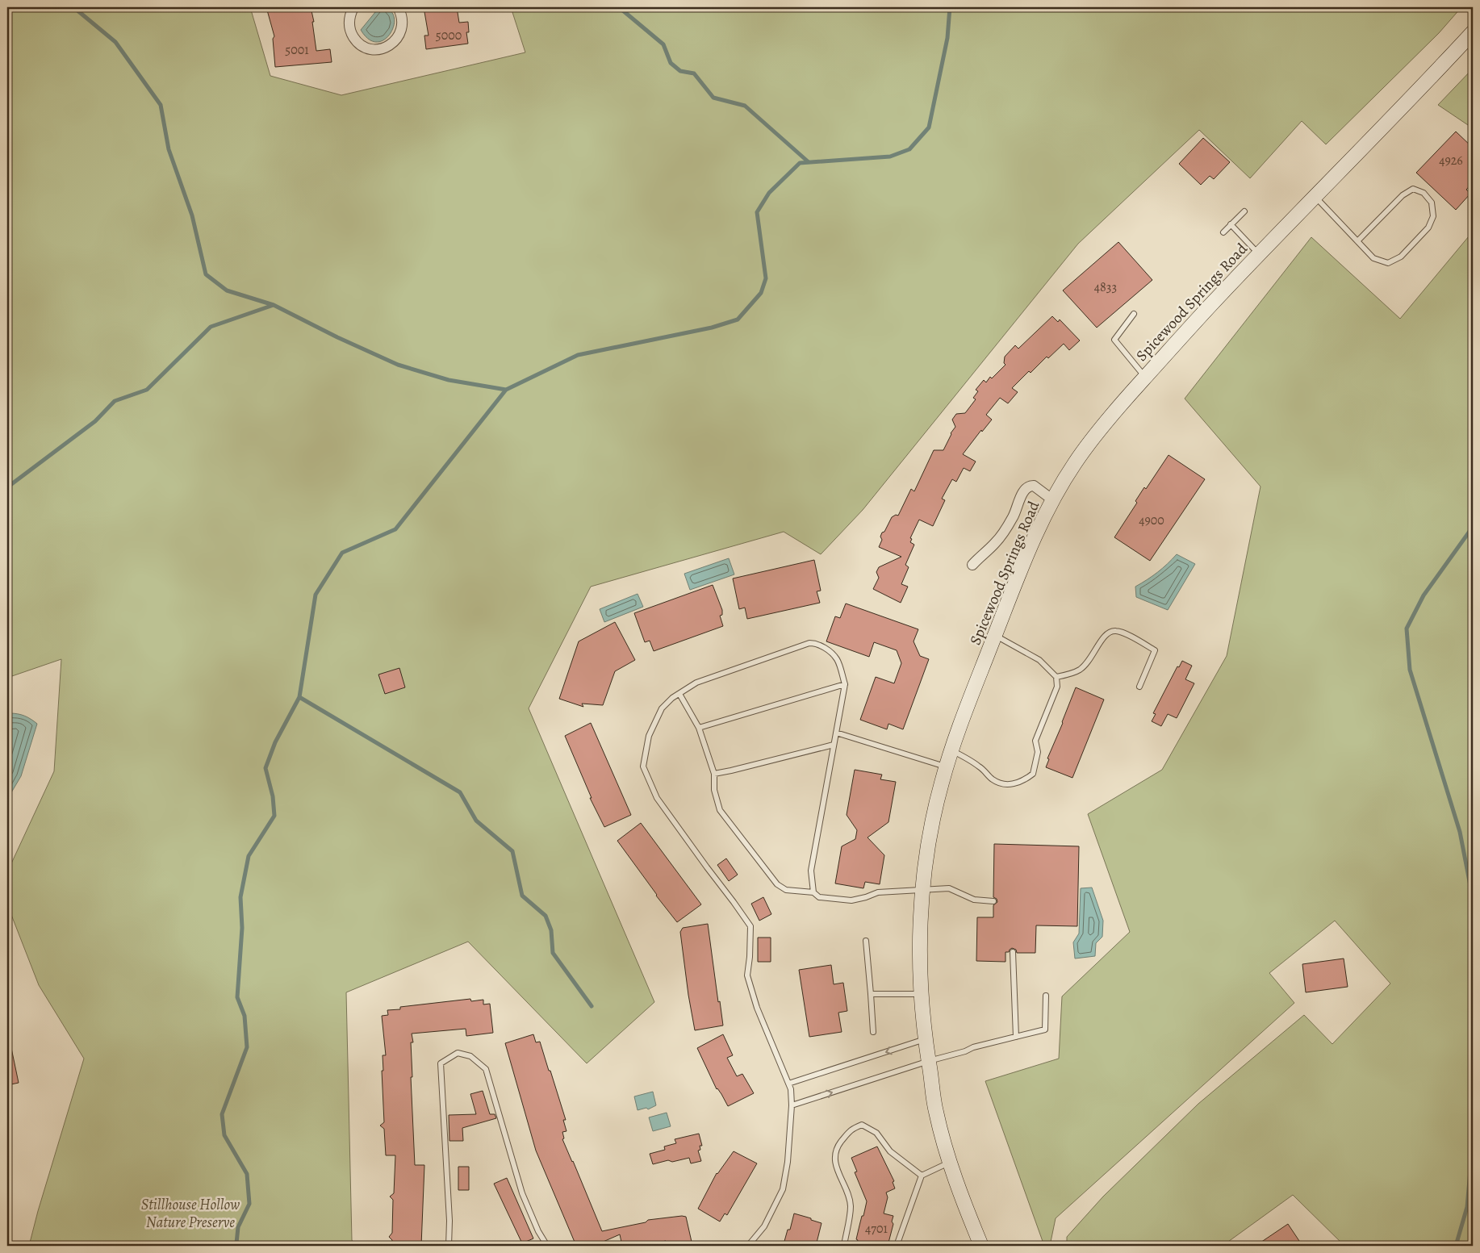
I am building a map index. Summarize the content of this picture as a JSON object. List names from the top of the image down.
{
  "streets": {
    "main road": ["Spicewood Springs Road"]
  },
  "parks": ["Stillhouse Hollow Nature Preserve"],
  "house_numbers": [
    "5000",
    "5001",
    "4926",
    "4833",
    "4900",
    "4701"
  ]
}
